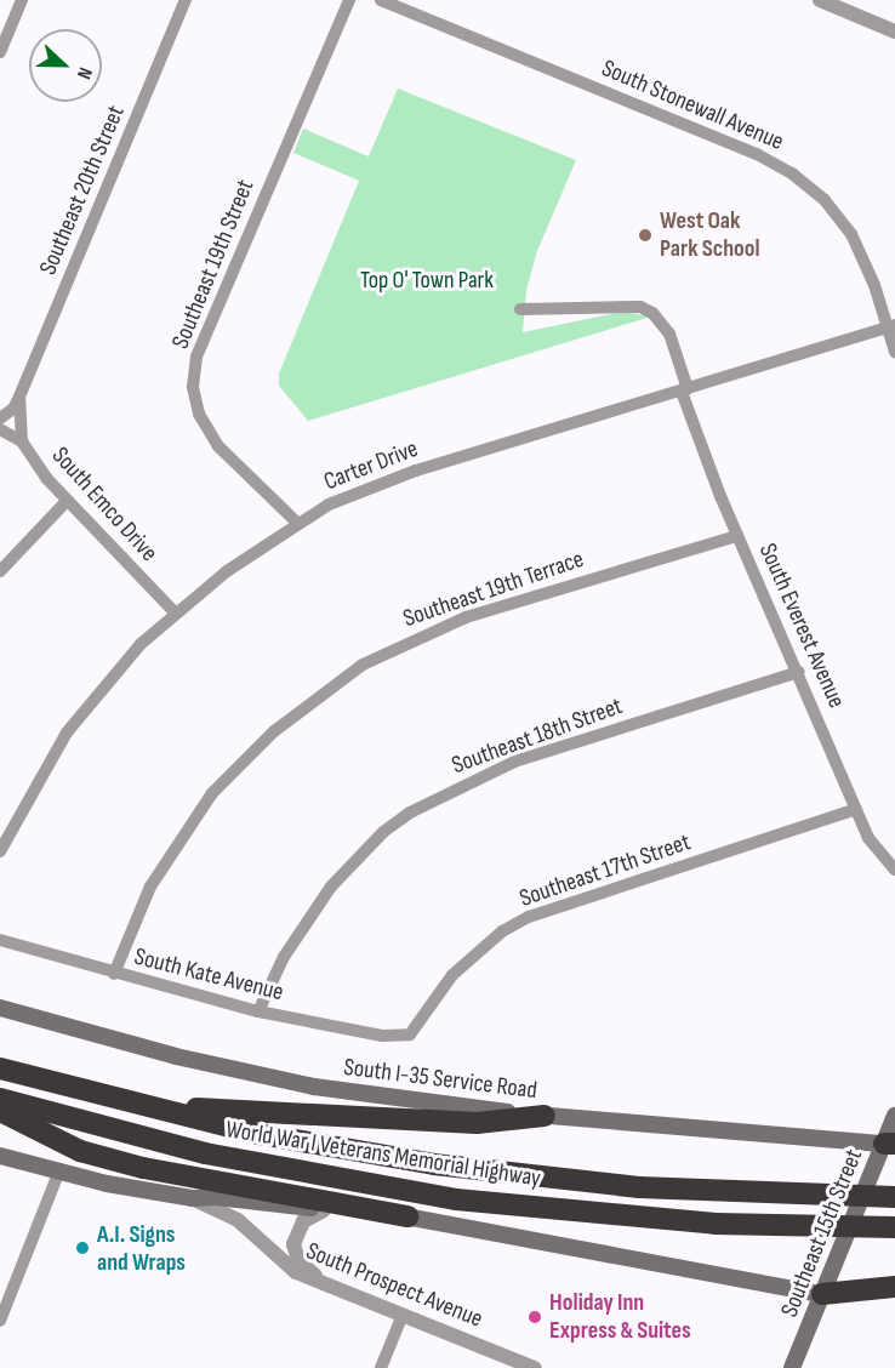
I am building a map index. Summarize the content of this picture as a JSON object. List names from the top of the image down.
{
  "streets": {
    "highway": ["World War I Veterans Memorial Highway"],
    "main road": ["South I-35 Service Road", "Southeast 15th Street", "South Prospect Avenue"],
    "street": [
      "South Stonewall Avenue",
      "Southeast 20th Street",
      "Southeast 19th Street",
      "Carter Drive",
      "South Emco Drive",
      "Southeast 19th Terrace",
      "South Everest Avenue",
      "Southeast 18th Street",
      "Southeast 17th Street",
      "South Kate Avenue"
    ]
  },
  "crossings": [
    ["South Stonewall Avenue", "Carter Drive"],
    ["Southeast 20th Street", "South Emco Drive"],
    ["Southeast 19th Street", "Carter Drive"],
    ["Carter Drive", "South Emco Drive"],
    ["Carter Drive", "South Everest Avenue"],
    ["Southeast 19th Terrace", "South Everest Avenue"],
    ["Southeast 19th Terrace", "South Kate Avenue"],
    ["South Everest Avenue", "Southeast 18th Street"],
    ["South Everest Avenue", "Southeast 17th Street"],
    ["Southeast 18th Street", "South Kate Avenue"],
    ["Southeast 17th Street", "South Kate Avenue"],
    ["South I-35 Service Road", "Southeast 15th Street"]
  ],
  "parks": ["Top O' Town Park"],
  "places": ["West Oak Park School", "A.I. Signs and Wraps", "Holiday Inn Express & Suites"],
  "north": "right"
}
